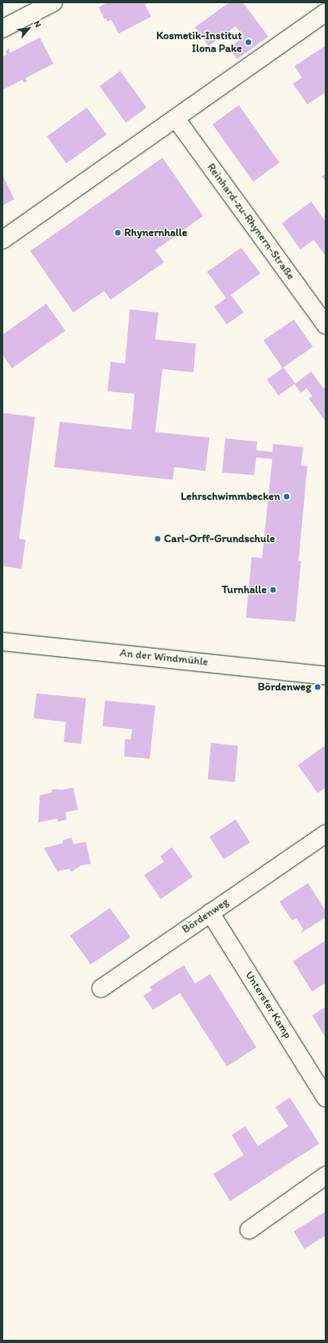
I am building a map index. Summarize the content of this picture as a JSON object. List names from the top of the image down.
{
  "streets": {
    "street": [
      "Reinhard-zu-Rhynern-Straße",
      "An der Windmühle",
      "Bördenweg",
      "Unterster Kamp"
    ]
  },
  "crossings": [
    ["Bördenweg", "Unterster Kamp"]
  ],
  "places": [
    "Kosmetik-Institut Ilona Pake",
    "Rhynernhalle",
    "Lehrschwimmbecken",
    "Carl-Orff-Grundschule",
    "Turnhalle",
    "Bördenweg"
  ],
  "north": "top right"
}
